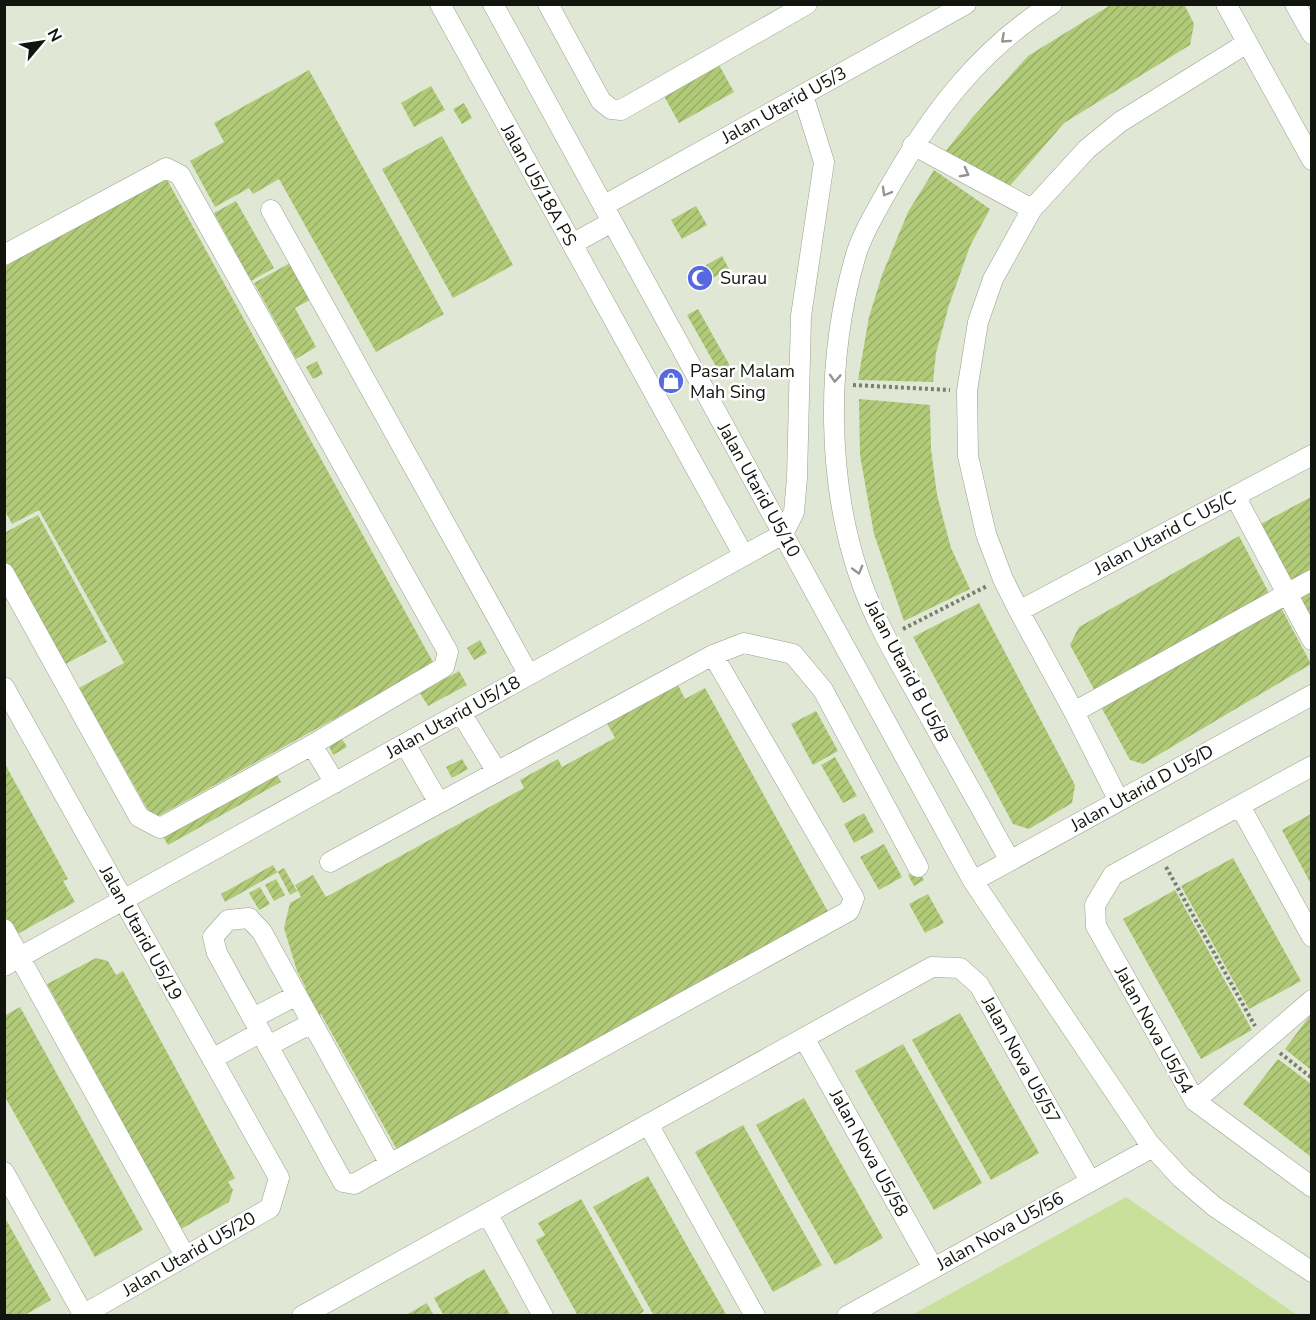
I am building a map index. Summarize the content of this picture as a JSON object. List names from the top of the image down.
{
  "streets": {
    "street": [
      "Jalan Utarid U5/3",
      "Jalan U5/18A PS",
      "Jalan Utarid U5/10",
      "Jalan Utarid C U5/C",
      "Jalan Utarid B U5/B",
      "Jalan Utarid U5/18",
      "Jalan Utarid D U5/D",
      "Jalan Utarid U5/19",
      "Jalan Nova U5/54",
      "Jalan Nova U5/57",
      "Jalan Nova U5/58",
      "Jalan Nova U5/56",
      "Jalan Utarid U5/20"
    ]
  },
  "crossings": [
    ["Jalan Utarid U5/3", "Jalan U5/18A PS"],
    ["Jalan Utarid U5/3", "Jalan Utarid U5/10"],
    ["Jalan U5/18A PS", "Jalan Utarid U5/18"],
    ["Jalan Utarid U5/10", "Jalan Utarid U5/18"],
    ["Jalan Utarid U5/10", "Jalan Utarid D U5/D"],
    ["Jalan Utarid U5/10", "Jalan Nova U5/56"],
    ["Jalan Utarid B U5/B", "Jalan Utarid D U5/D"],
    ["Jalan Utarid U5/18", "Jalan Utarid U5/19"],
    ["Jalan Utarid U5/19", "Jalan Utarid U5/20"],
    ["Jalan Nova U5/57", "Jalan Nova U5/58"],
    ["Jalan Nova U5/57", "Jalan Nova U5/56"],
    ["Jalan Nova U5/58", "Jalan Nova U5/56"]
  ],
  "places": {
    "mosque": ["Surau"],
    "shop": ["Pasar Malam Mah Sing"]
  },
  "north": "top right"
}
